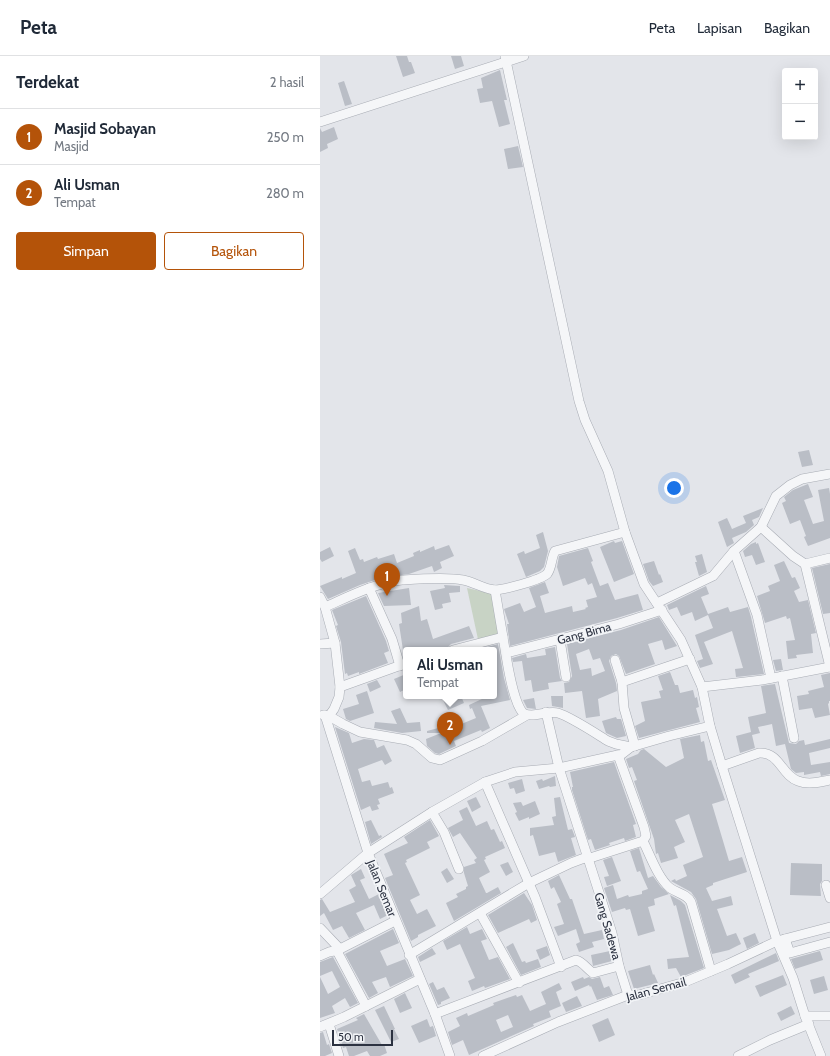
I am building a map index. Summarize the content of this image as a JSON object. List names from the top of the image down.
{
  "streets": {
    "street": [
      "Gang Bima",
      "Jalan Semar",
      "Gang Sadewa",
      "Jalan Semail"
    ]
  },
  "crossings": [
    ["Gang Sadewa", "Jalan Semail"]
  ],
  "scale_bar": "50 m",
  "page": {
    "header": "Peta",
    "nav": ["Peta", "Lapisan", "Bagikan"],
    "heading": ["Terdekat", "2 hasil"],
    "map_buttons": ["+", "−"],
    "list": [
      {
        "mark": "1",
        "name": "Masjid Sobayan",
        "note": "Masjid",
        "value": "250 m"
      },
      {
        "mark": "2",
        "name": "Ali Usman",
        "note": "Tempat",
        "value": "280 m"
      }
    ],
    "buttons": ["Simpan", "Bagikan"],
    "pins": ["1", "2"],
    "popup": ["Ali Usman", "Tempat"],
    "scale": "50 m"
  }
}
